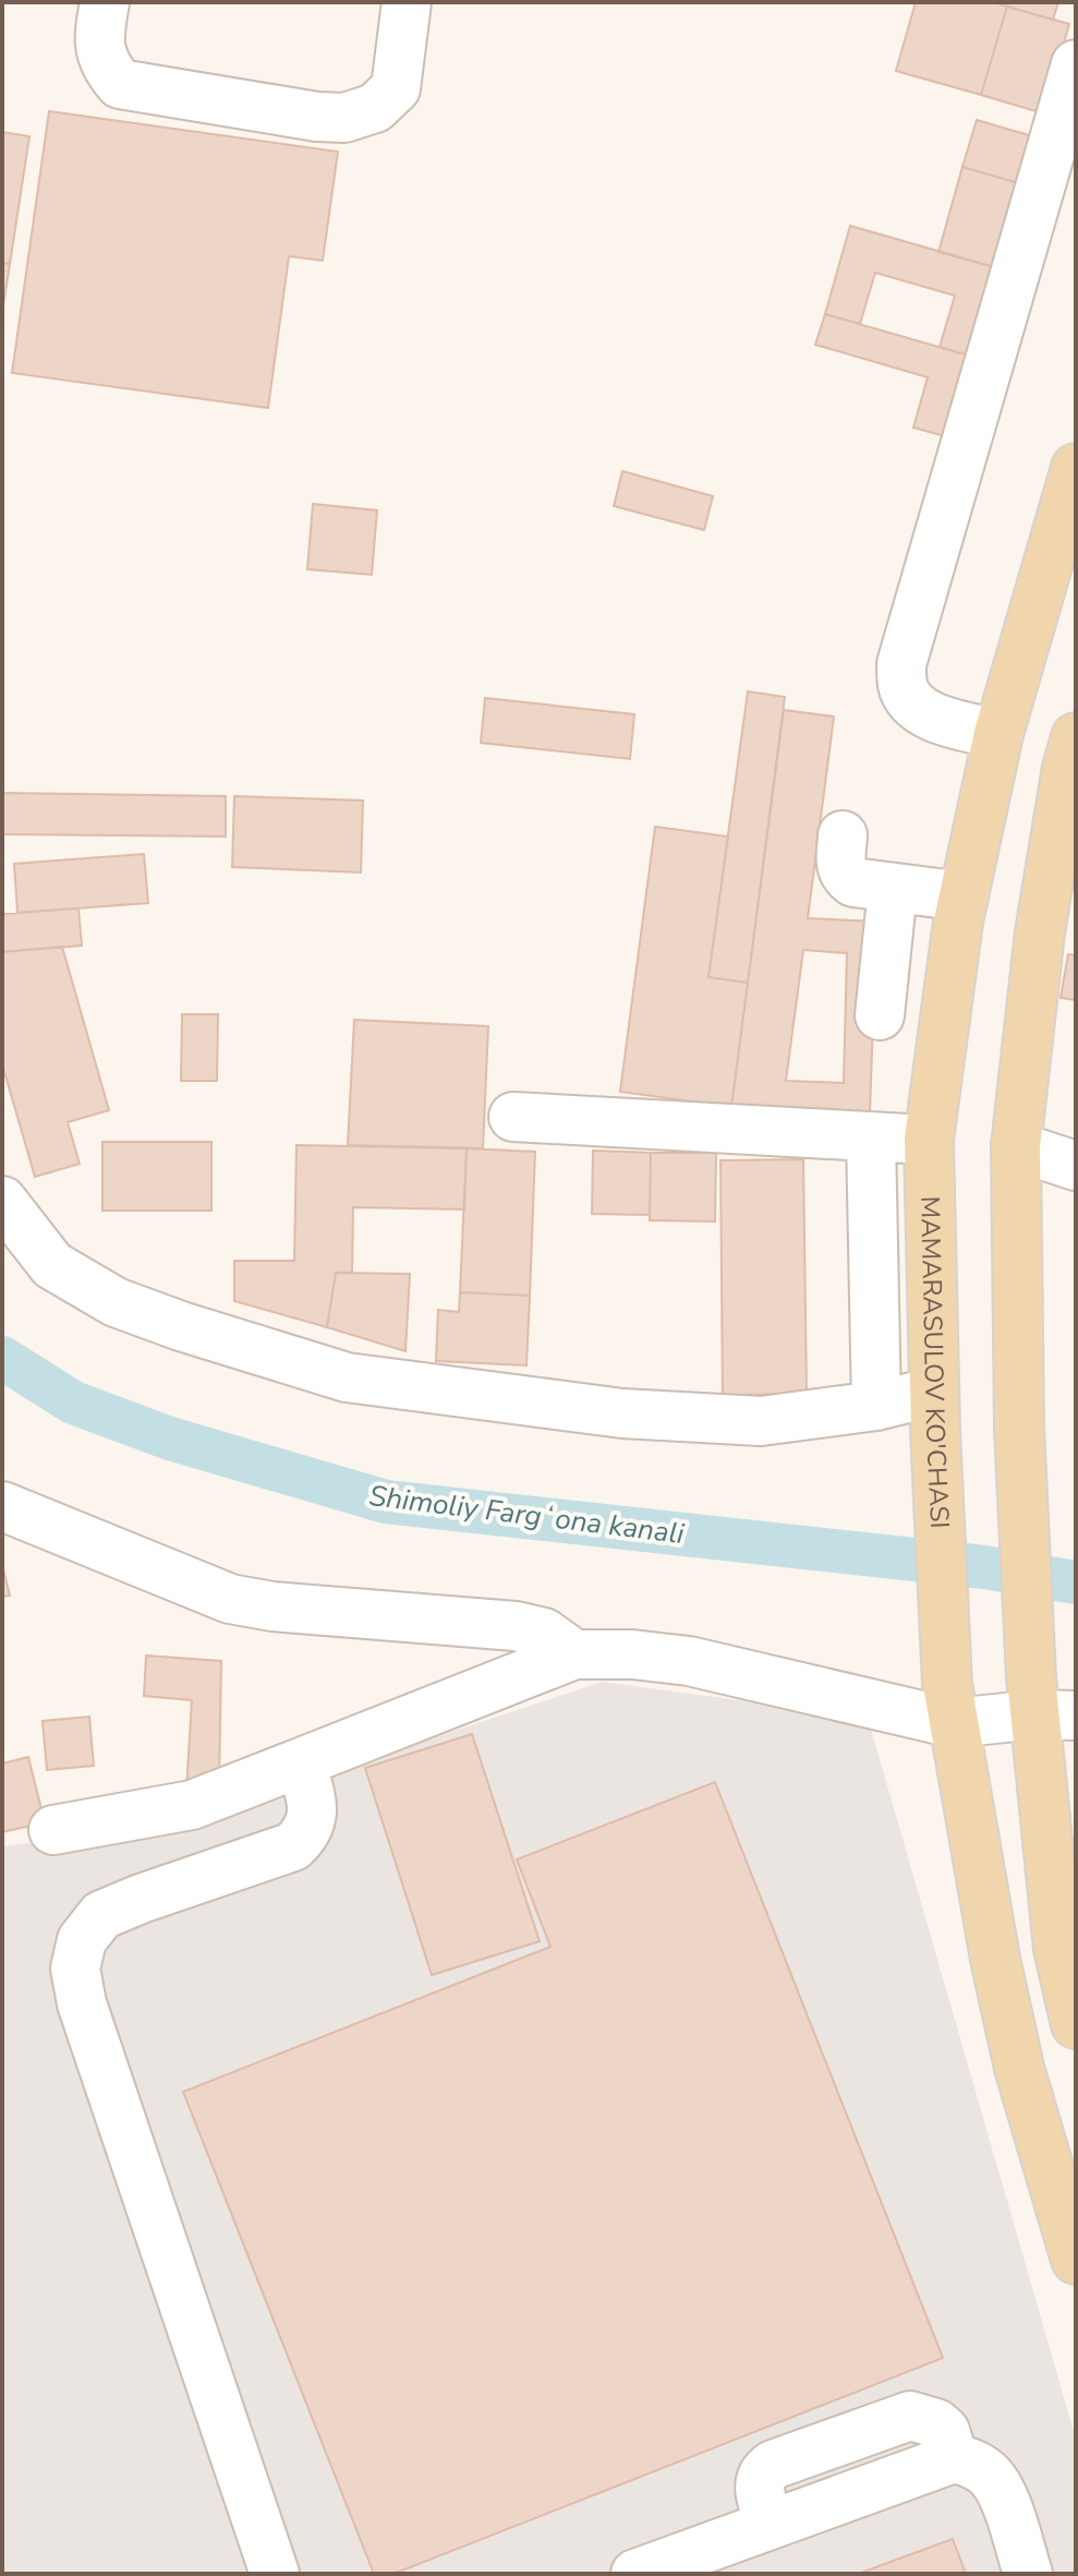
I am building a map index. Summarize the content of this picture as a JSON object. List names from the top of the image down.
{
  "streets": {
    "main road": ["MAMARASULOV KO'CHASI"]
  },
  "water": ["Shimoliy Fargʻona kanali"]
}
